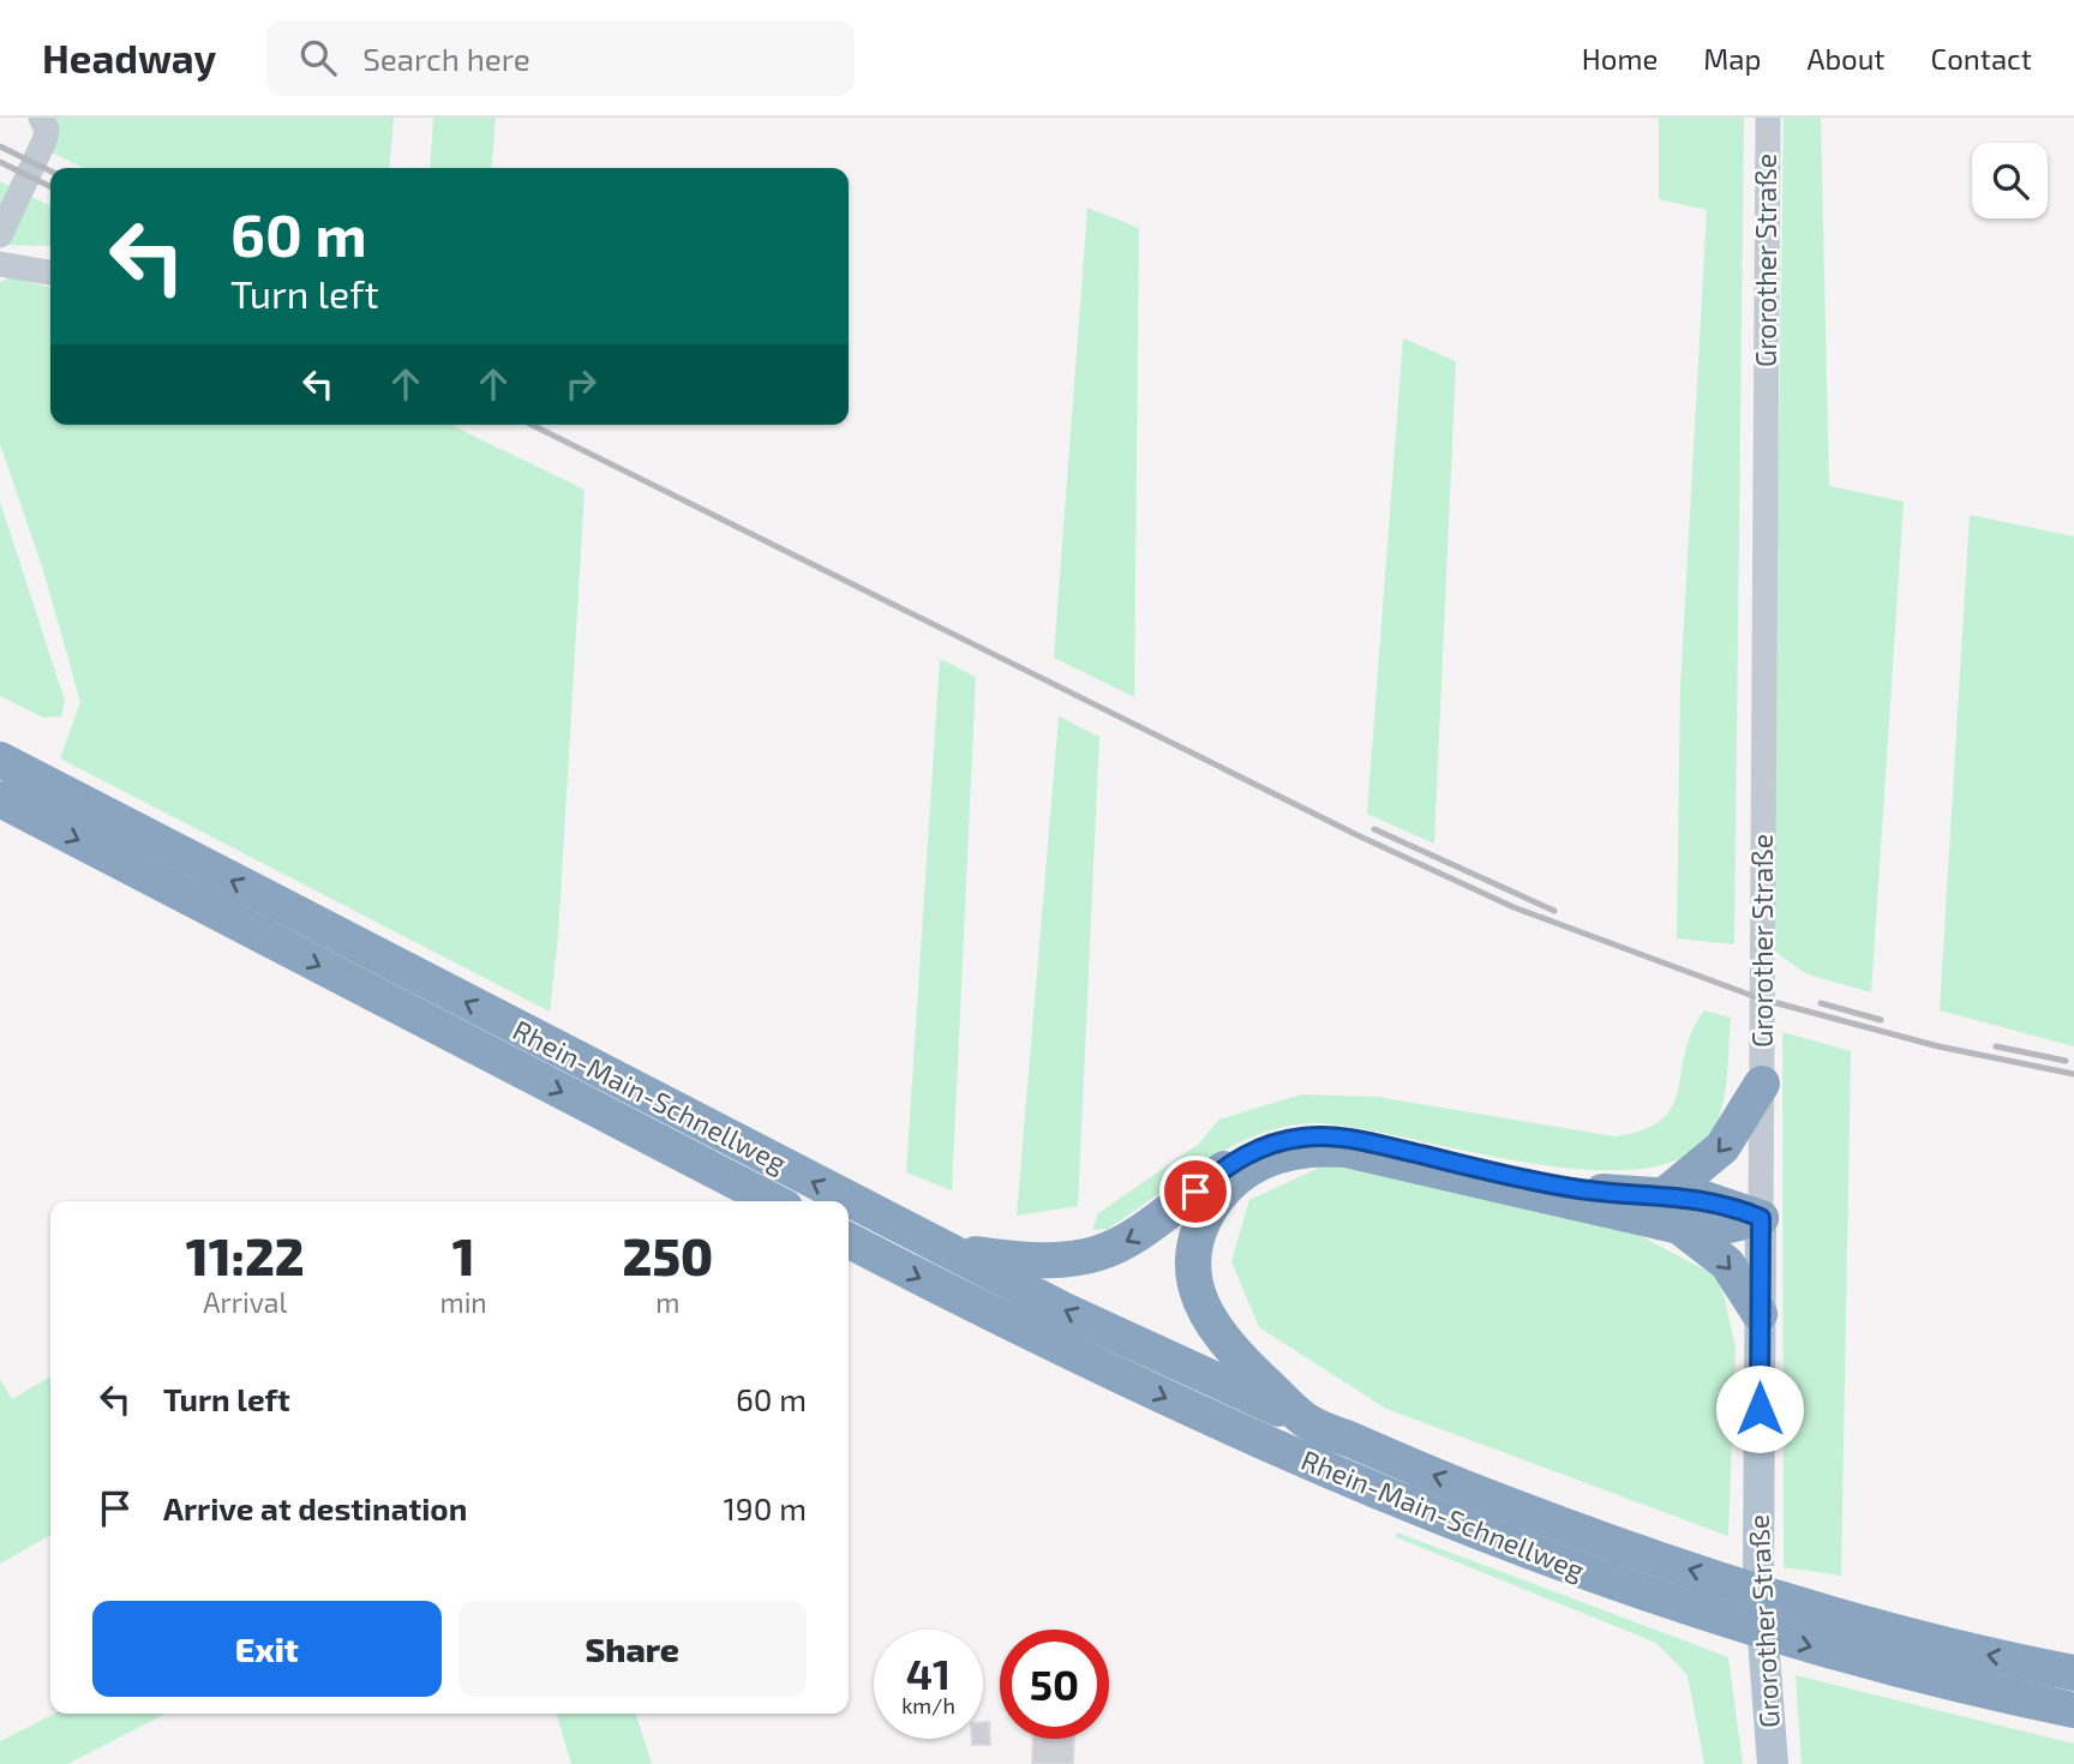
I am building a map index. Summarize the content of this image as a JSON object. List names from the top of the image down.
{
  "streets": {
    "highway": ["Rhein-Main-Schnellweg"],
    "main road": ["Grorother Straße"]
  },
  "page": {
    "header": "Headway",
    "search": "Search here",
    "nav": [
      "Home",
      "Map",
      "About",
      "Contact"
    ],
    "turn": ["60 m", "Turn left"],
    "eta": [
      "11:22",
      "Arrival",
      "1",
      "min",
      "250",
      "m"
    ],
    "list": [
      {
        "name": "Turn left",
        "value": "60 m"
      },
      {
        "name": "Arrive at destination",
        "value": "190 m"
      }
    ],
    "buttons": ["Exit", "Share"],
    "speed": "41 km/h",
    "limit": "50"
  }
}
